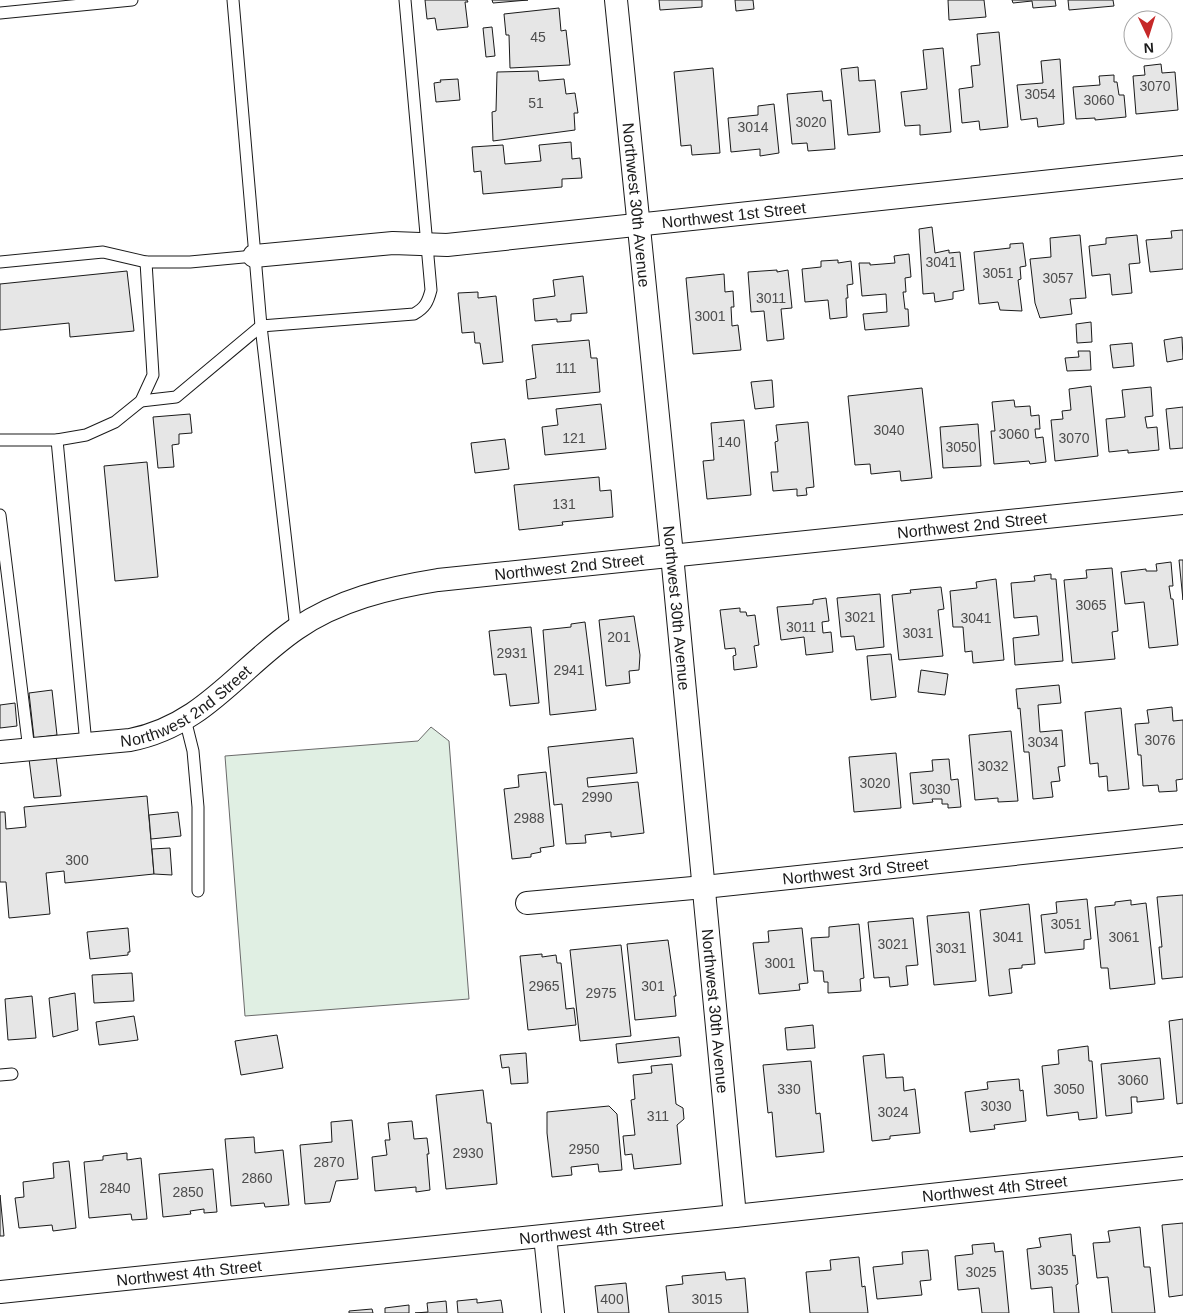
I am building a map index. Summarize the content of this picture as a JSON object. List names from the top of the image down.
{
  "streets": {
    "street": [
      "Northwest 30th Avenue",
      "Northwest 1st Street",
      "Northwest 2nd Street",
      "Northwest 3rd Street",
      "Northwest 4th Street"
    ]
  },
  "crossings": [
    ["Northwest 30th Avenue", "Northwest 1st Street"],
    ["Northwest 30th Avenue", "Northwest 2nd Street"],
    ["Northwest 30th Avenue", "Northwest 3rd Street"],
    ["Northwest 30th Avenue", "Northwest 4th Street"]
  ],
  "house_numbers": [
    "45",
    "3070",
    "3054",
    "3060",
    "51",
    "3020",
    "3014",
    "3041",
    "3051",
    "3057",
    "3011",
    "3001",
    "111",
    "3040",
    "3060",
    "121",
    "3070",
    "140",
    "3050",
    "131",
    "3065",
    "3021",
    "3041",
    "3011",
    "3031",
    "201",
    "2931",
    "2941",
    "3076",
    "3034",
    "3032",
    "3020",
    "3030",
    "2990",
    "2988",
    "300",
    "3051",
    "3041",
    "3061",
    "3021",
    "3031",
    "3001",
    "2965",
    "301",
    "2975",
    "3060",
    "330",
    "3050",
    "3030",
    "3024",
    "311",
    "2950",
    "2930",
    "2870",
    "2860",
    "2840",
    "2850",
    "3035",
    "3025",
    "400",
    "3015"
  ],
  "north": "bottom"
}
